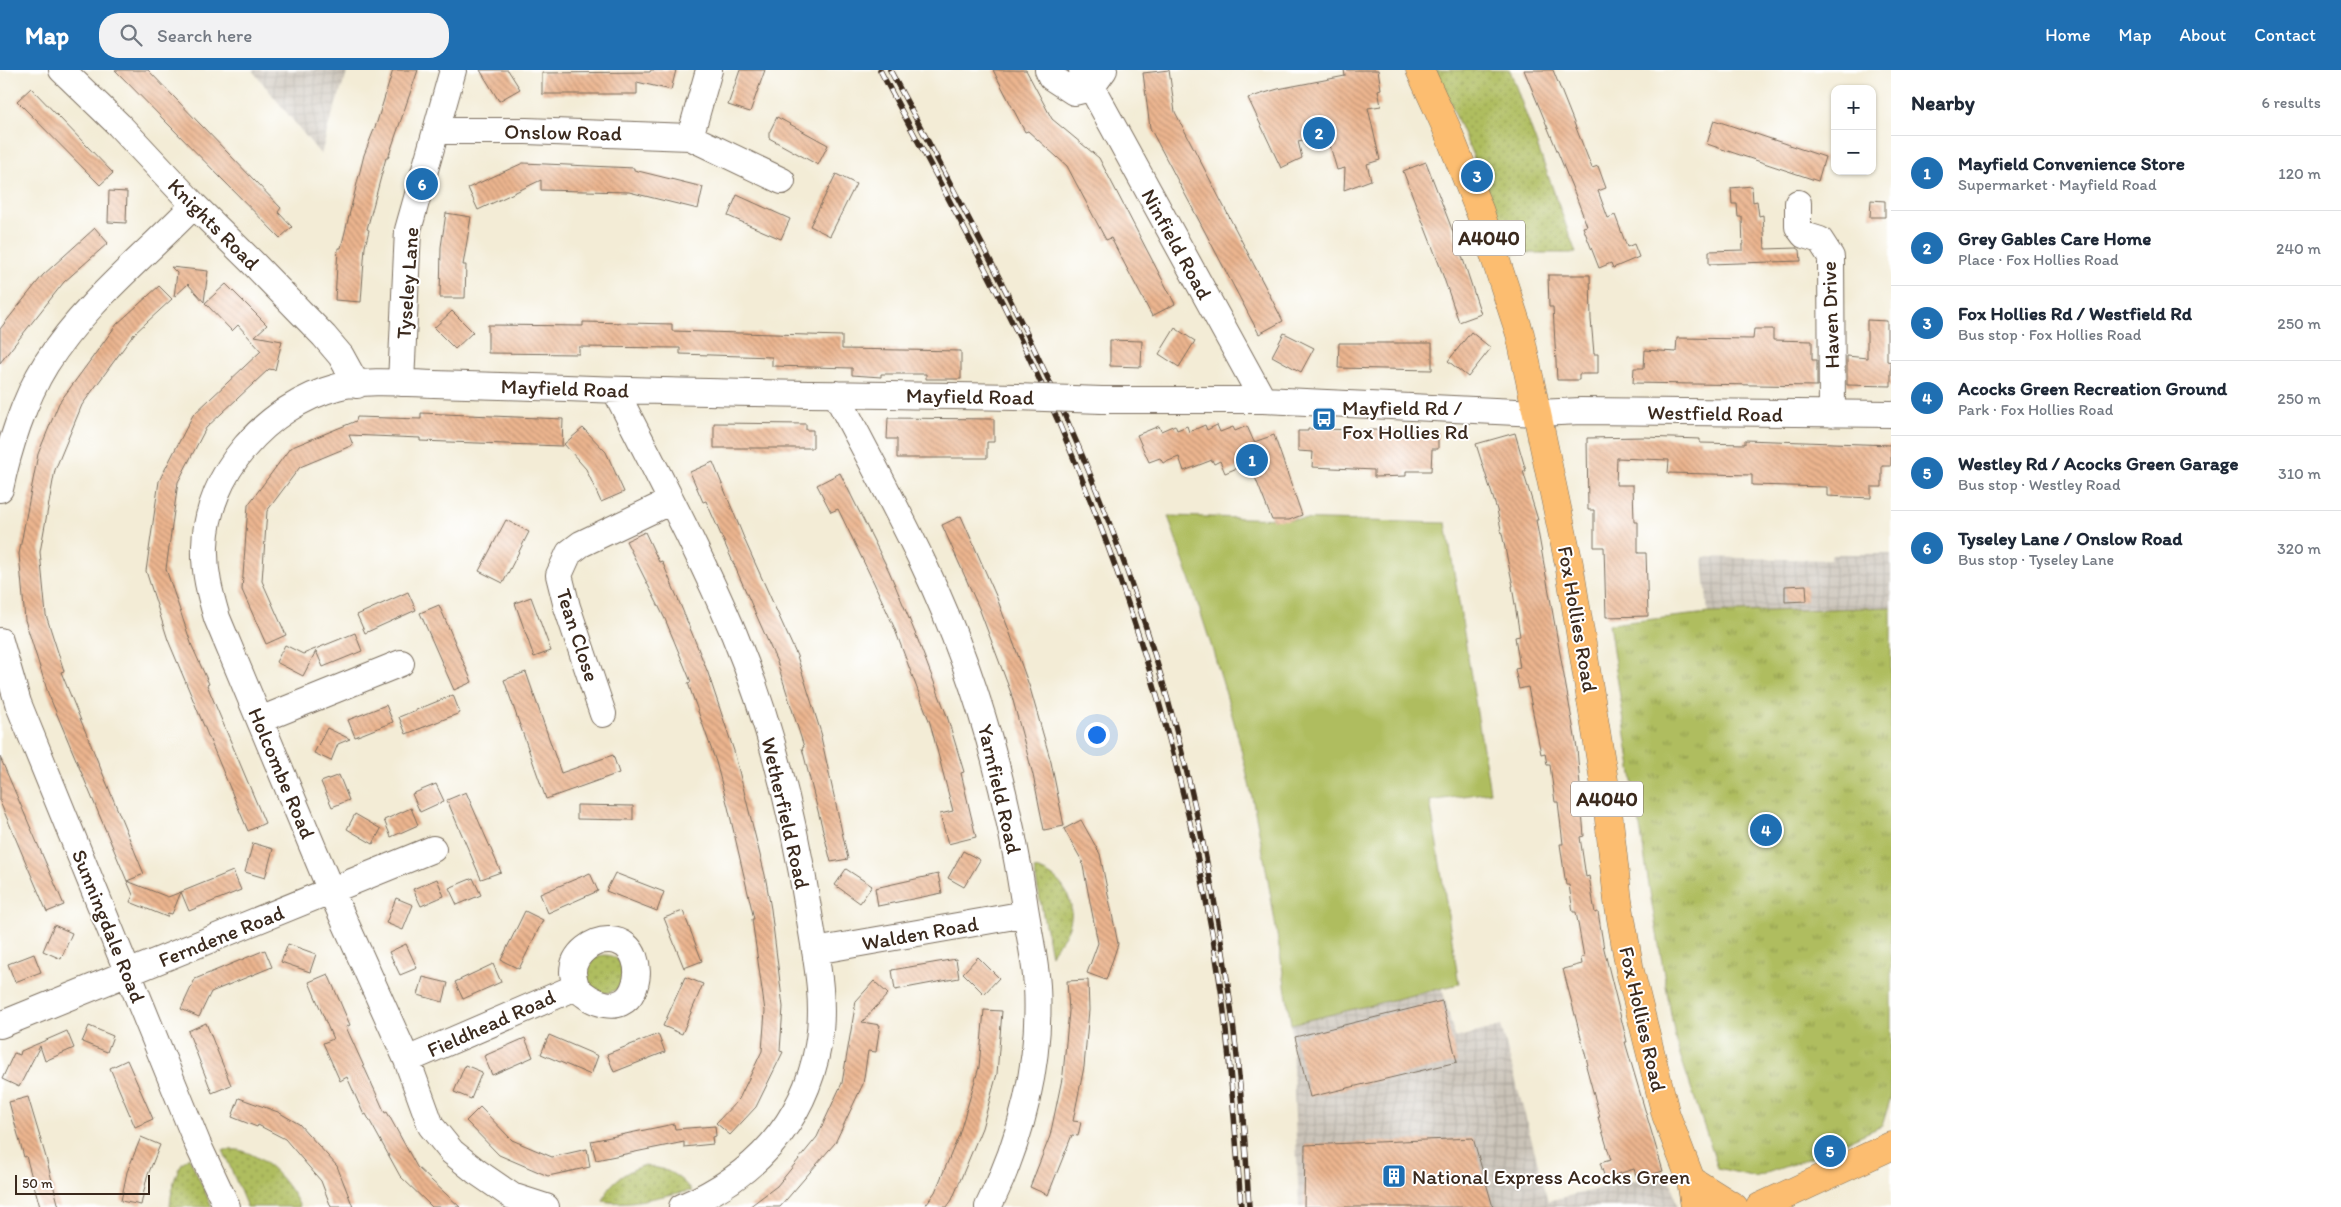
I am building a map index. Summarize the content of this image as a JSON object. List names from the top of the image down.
{
  "streets": {
    "main road": ["A4040", "Fox Hollies Road"],
    "street": [
      "Onslow Road",
      "Knights Road",
      "Ninfield Road",
      "Tyseley Lane",
      "Haven Drive",
      "Mayfield Road",
      "Westfield Road",
      "Tean Close",
      "Holcombe Road",
      "Yarnfield Road",
      "Wetherfield Road",
      "Sunningdale Road",
      "Walden Road",
      "Ferndene Road",
      "Fieldhead Road"
    ]
  },
  "crossings": [
    ["Onslow Road", "Tyseley Lane"],
    ["Knights Road", "Holcombe Road"],
    ["Ninfield Road", "Mayfield Road"],
    ["Tyseley Lane", "Mayfield Road"],
    ["Tyseley Lane", "Holcombe Road"],
    ["Haven Drive", "Westfield Road"],
    ["Mayfield Road", "Westfield Road"],
    ["Mayfield Road", "Fox Hollies Road"],
    ["Mayfield Road", "Holcombe Road"],
    ["Mayfield Road", "Yarnfield Road"],
    ["Mayfield Road", "Wetherfield Road"],
    ["Westfield Road", "Fox Hollies Road"],
    ["Tean Close", "Wetherfield Road"],
    ["Holcombe Road", "Ferndene Road"],
    ["Holcombe Road", "Fieldhead Road"],
    ["Yarnfield Road", "Walden Road"],
    ["Wetherfield Road", "Walden Road"],
    ["Sunningdale Road", "Ferndene Road"]
  ],
  "places": {
    "bus stop": ["Mayfield Rd / Fox Hollies Rd"],
    "building": ["National Express Acocks Green"]
  },
  "scale_bar": "50 m",
  "page": {
    "header": "Map",
    "search": "Search here",
    "nav": [
      "Home",
      "Map",
      "About",
      "Contact"
    ],
    "heading": ["Nearby", "6 results"],
    "map_buttons": ["+", "−"],
    "pins": [
      "2",
      "3",
      "6",
      "1",
      "4",
      "5"
    ],
    "list": [
      {
        "mark": "1",
        "name": "Mayfield Convenience Store",
        "note": "Supermarket · Mayfield Road",
        "value": "120 m"
      },
      {
        "mark": "2",
        "name": "Grey Gables Care Home",
        "note": "Place · Fox Hollies Road",
        "value": "240 m"
      },
      {
        "mark": "3",
        "name": "Fox Hollies Rd / Westfield Rd",
        "note": "Bus stop · Fox Hollies Road",
        "value": "250 m"
      },
      {
        "mark": "4",
        "name": "Acocks Green Recreation Ground",
        "note": "Park · Fox Hollies Road",
        "value": "250 m"
      },
      {
        "mark": "5",
        "name": "Westley Rd / Acocks Green Garage",
        "note": "Bus stop · Westley Road",
        "value": "310 m"
      },
      {
        "mark": "6",
        "name": "Tyseley Lane / Onslow Road",
        "note": "Bus stop · Tyseley Lane",
        "value": "320 m"
      }
    ],
    "scale": "50 m"
  }
}
